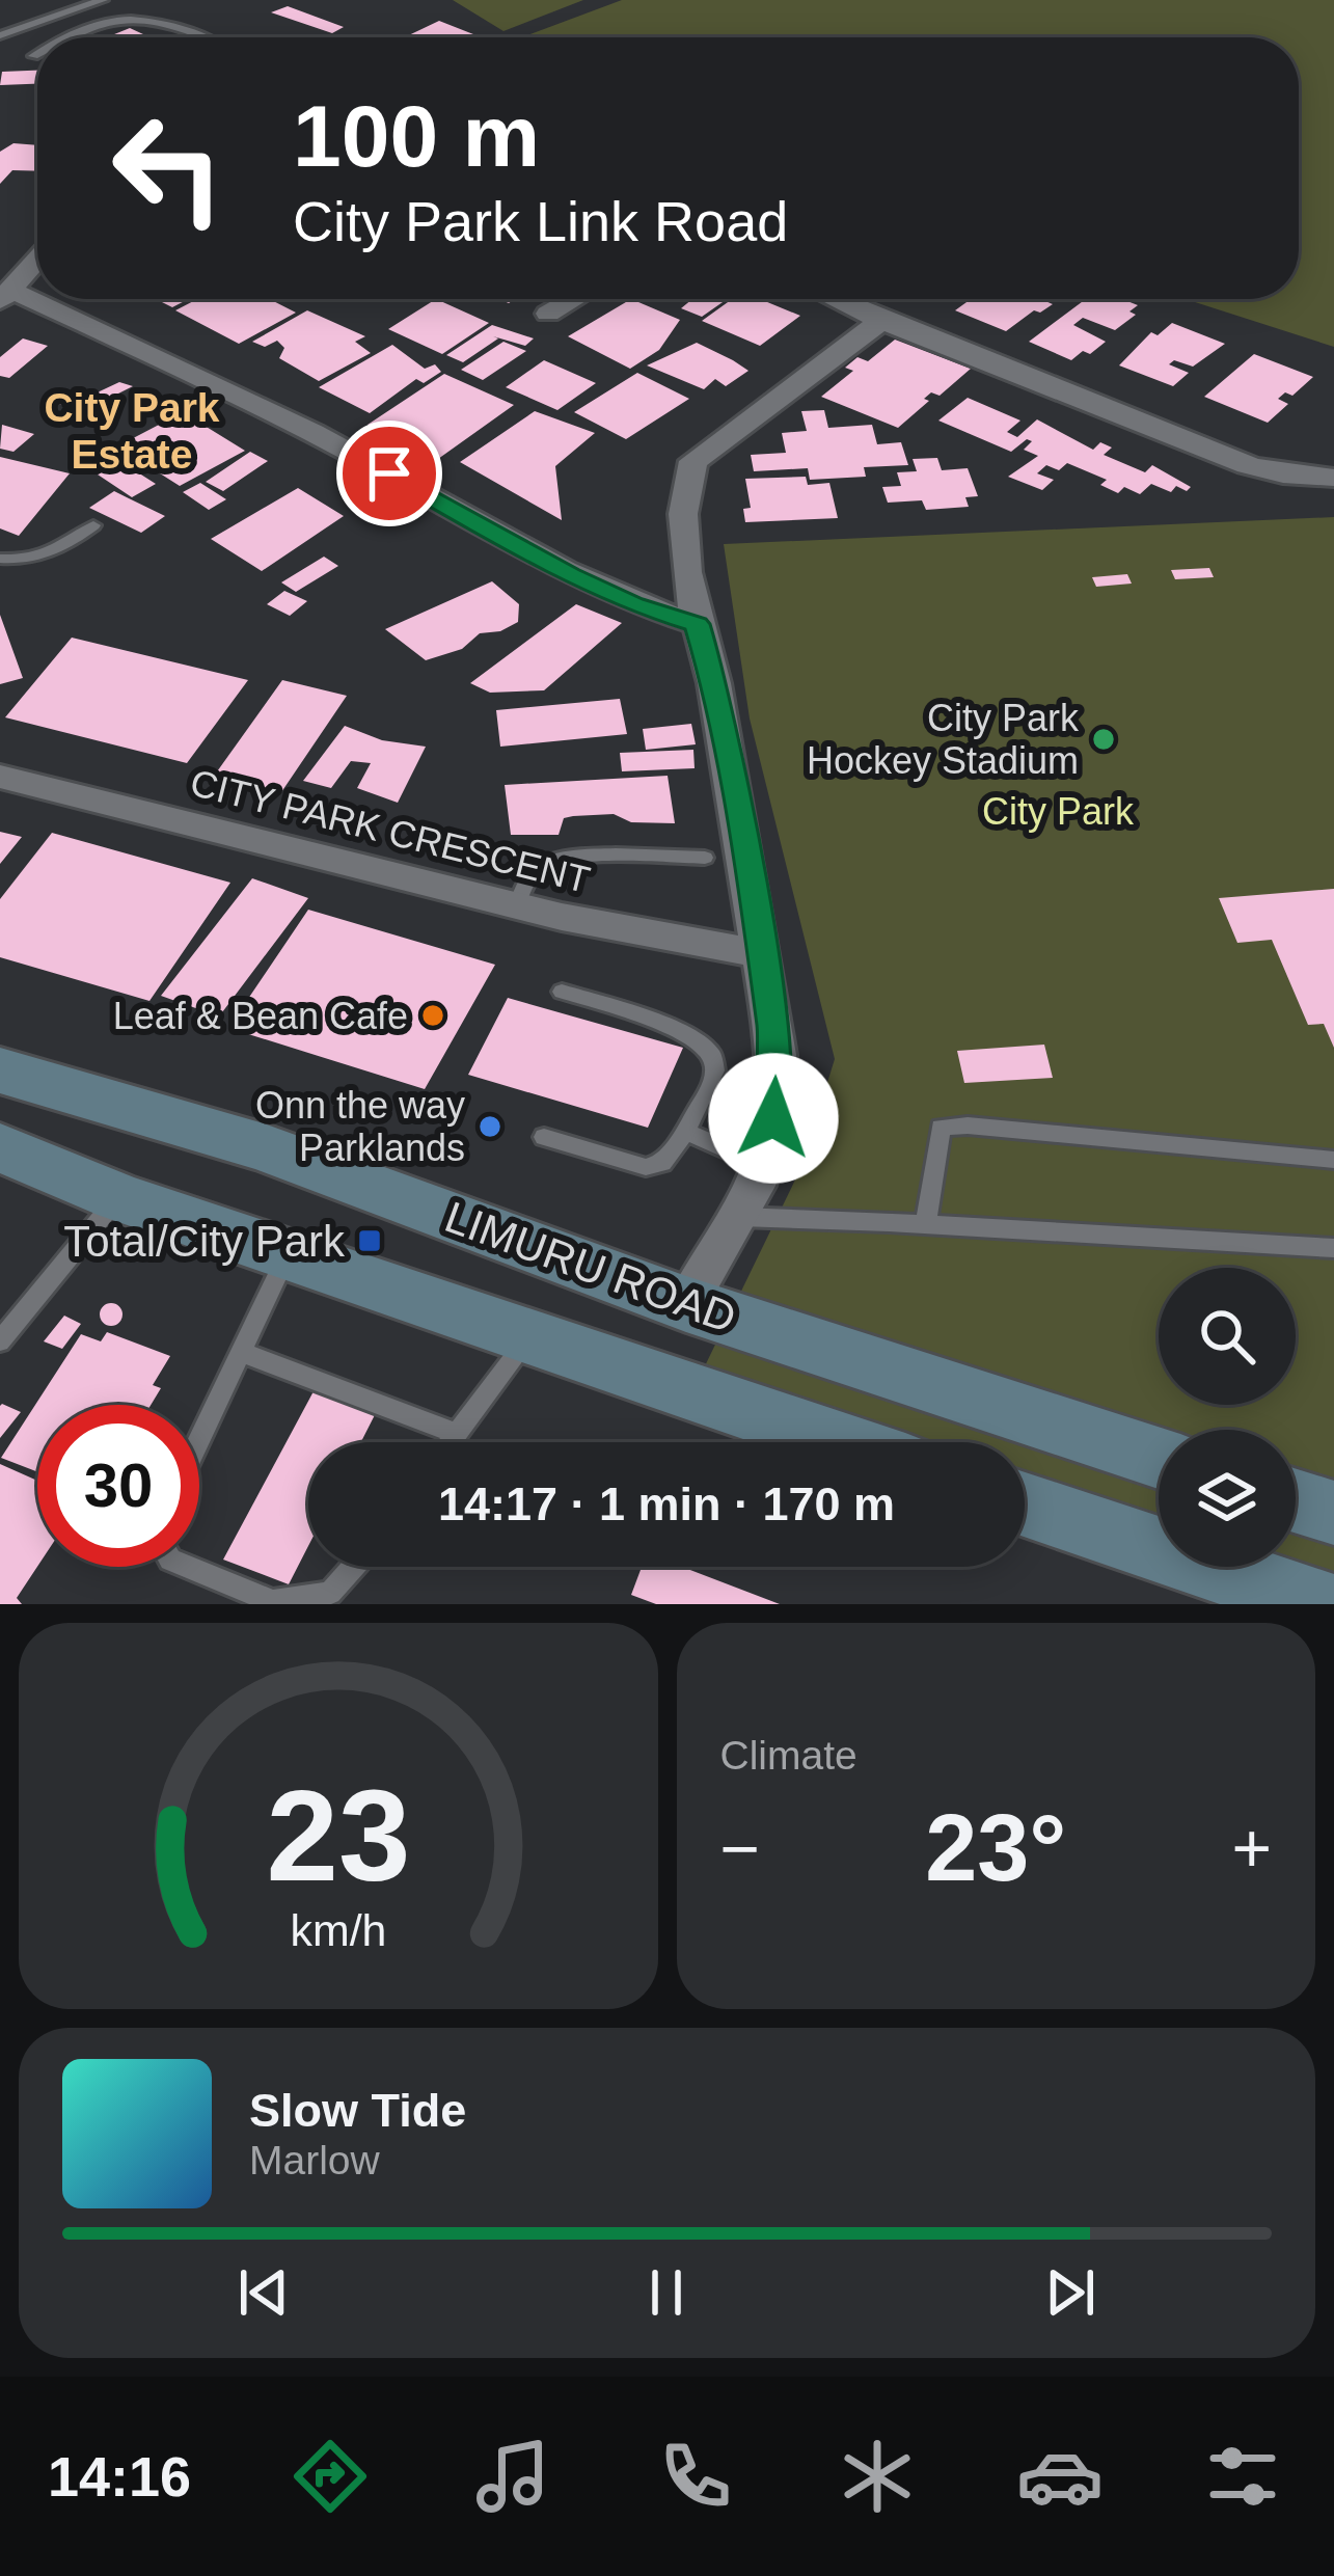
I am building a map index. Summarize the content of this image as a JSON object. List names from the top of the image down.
{
  "streets": {
    "main road": ["LIMURU ROAD"],
    "street": ["CITY PARK CRESCENT"]
  },
  "districts": ["City Park Estate"],
  "parks": ["City Park"],
  "places": {
    "other": ["City Park Hockey Stadium", "Leaf & Bean Cafe", "Onn the way Parklands"],
    "transit": ["Total/City Park"]
  },
  "page": {
    "turn": ["100 m", "City Park Link Road"],
    "limit": "30",
    "trip": "14:17 · 1 min · 170 m",
    "tile": "Climate",
    "heat": ["−", "23°", "+"],
    "song": ["Slow Tide", "Marlow"],
    "tabs": "14:16",
    "gauge": ["23", "km/h"]
  }
}
